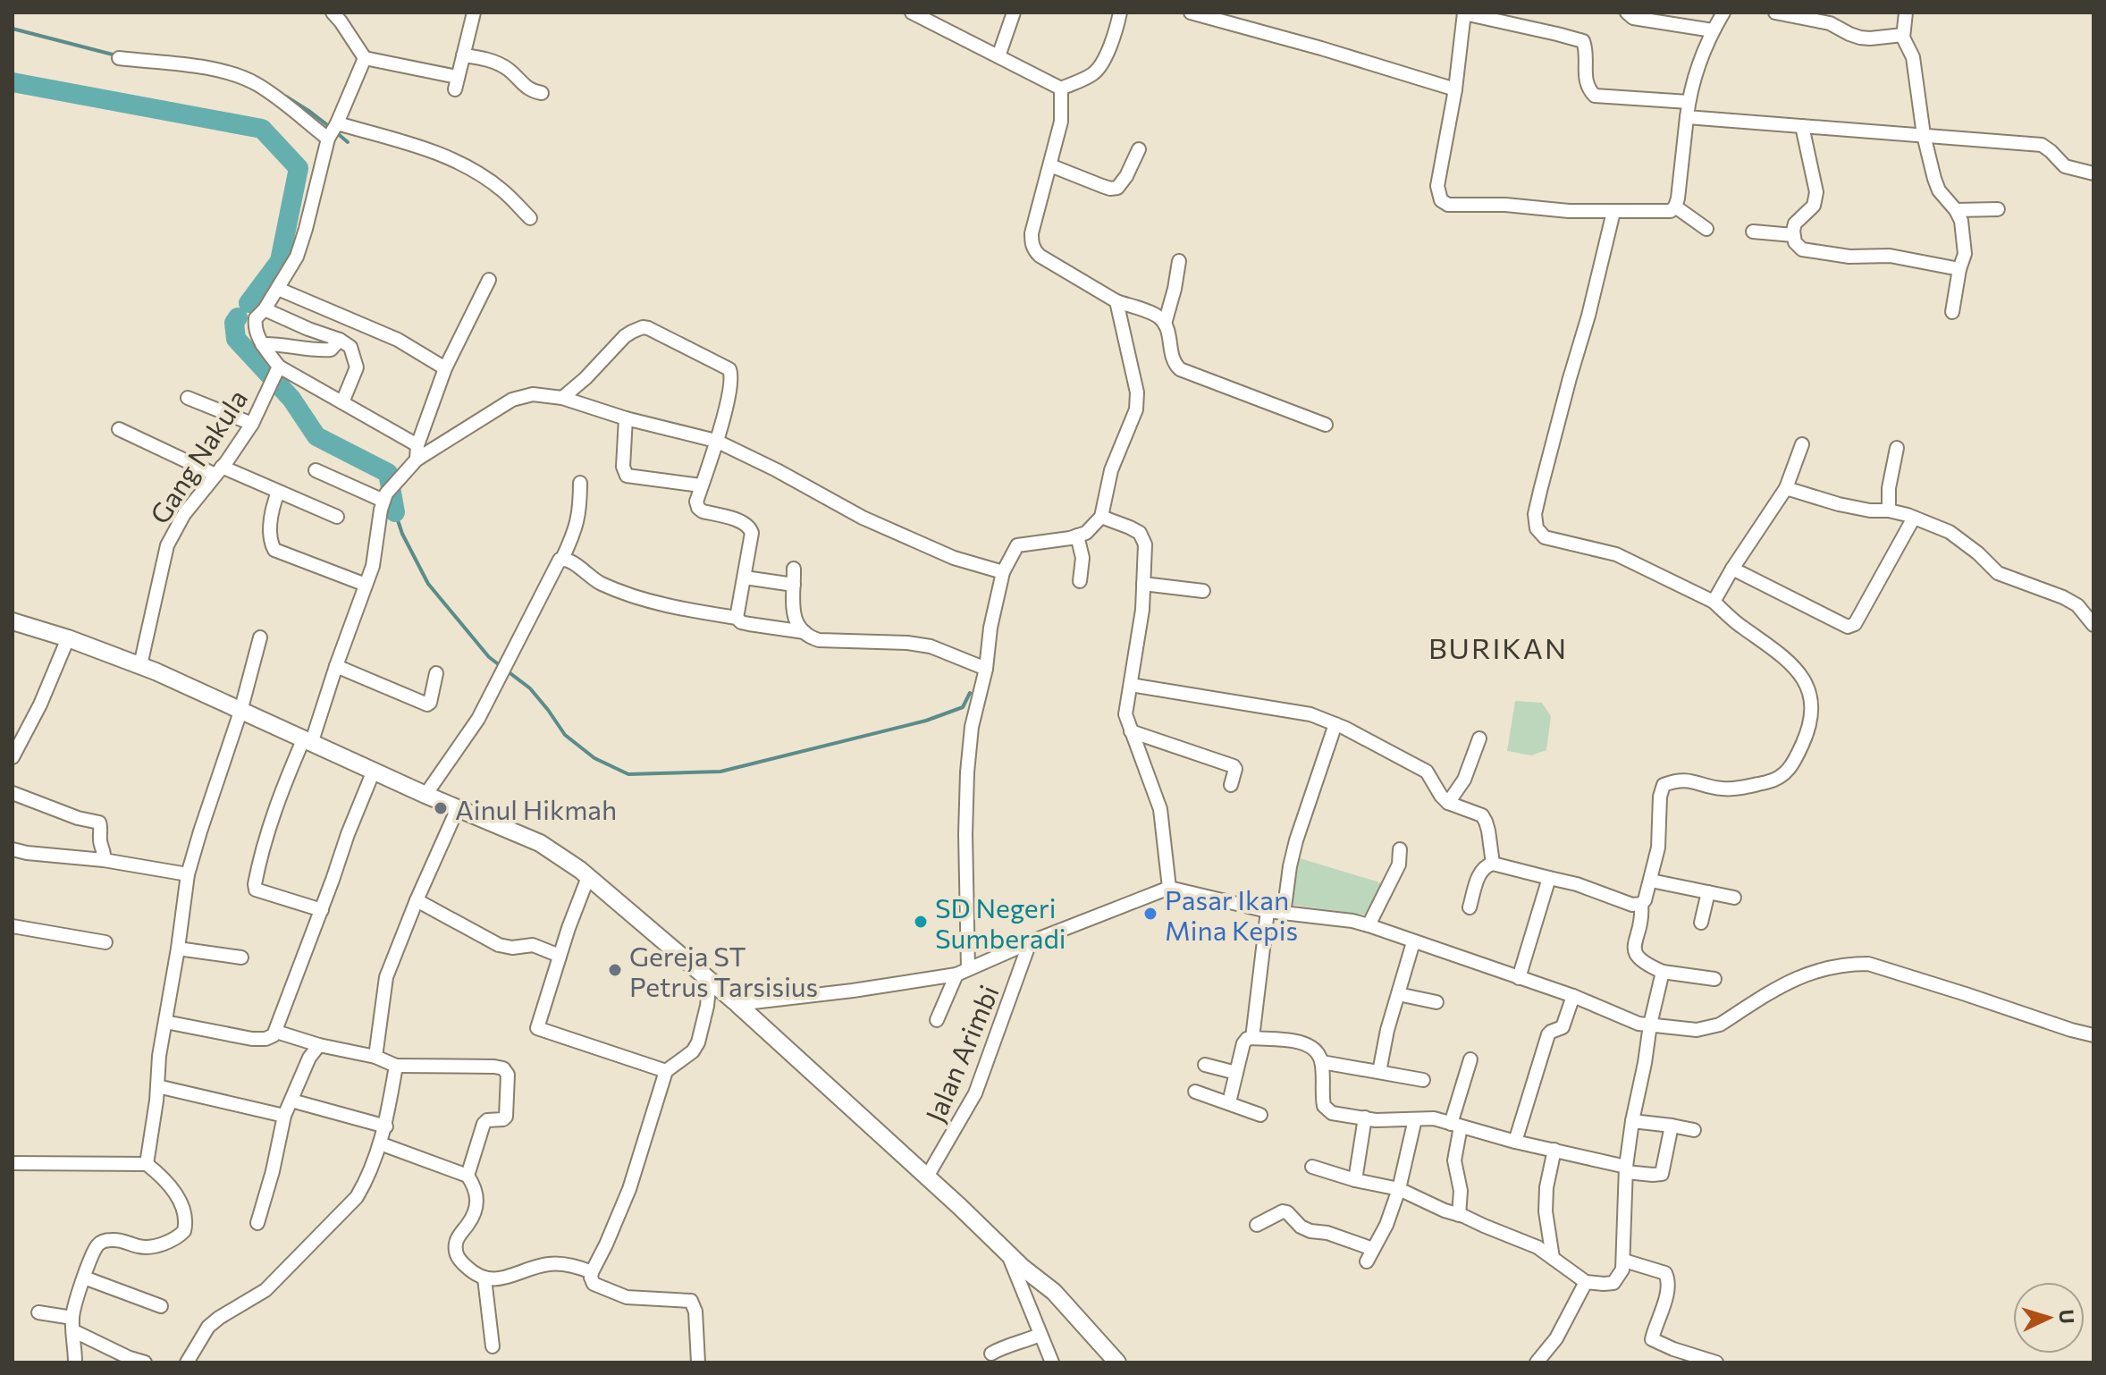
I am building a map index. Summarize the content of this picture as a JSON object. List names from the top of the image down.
{
  "streets": {
    "street": ["Gang Nakula", "Jalan Arimbi"]
  },
  "districts": ["BURIKAN"],
  "places": [
    "Ainul Hikmah",
    "Pasar Ikan Mina Kepis",
    "SD Negeri Sumberadi",
    "Gereja ST Petrus Tarsisius"
  ],
  "north": "right"
}
